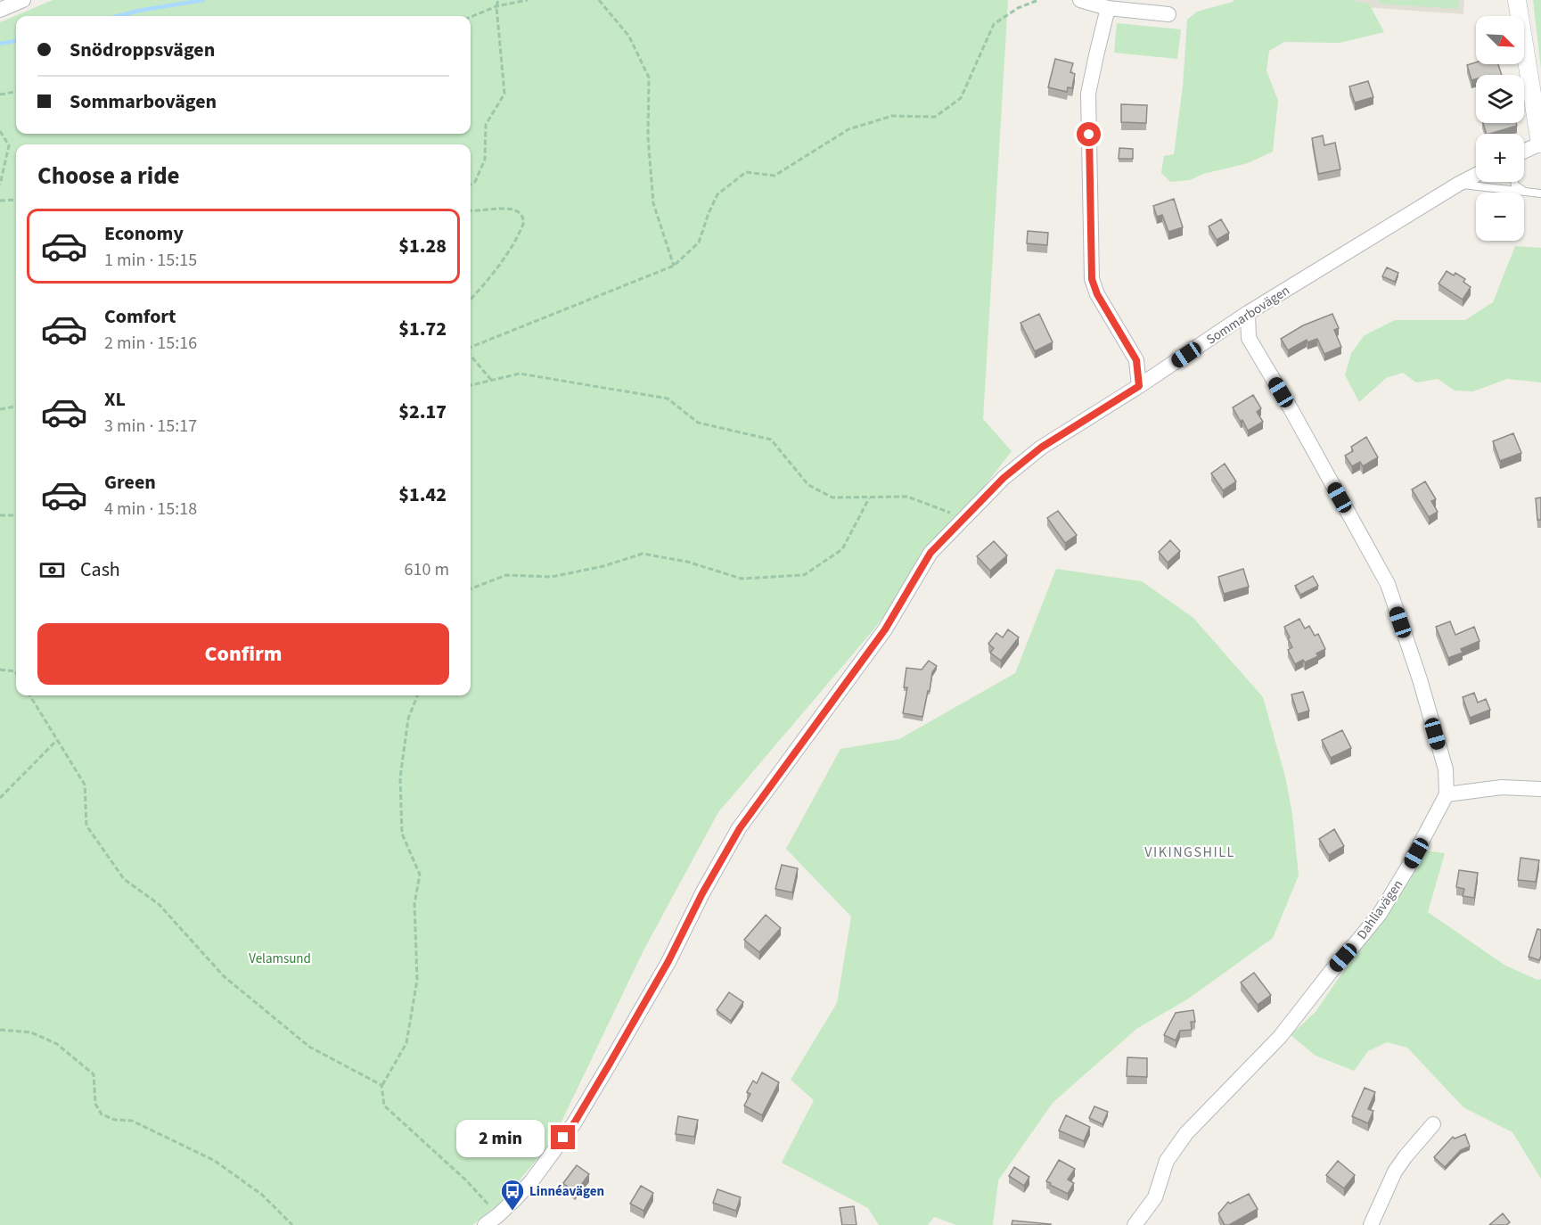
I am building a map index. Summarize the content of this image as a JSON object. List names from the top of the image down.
{
  "streets": {
    "street": ["Sommarbovägen", "Dahliavägen"]
  },
  "districts": ["VIKINGSHILL"],
  "parks": ["Velamsund"],
  "places": {
    "bus stop": ["Linnéavägen"]
  },
  "north": "bottom right",
  "page": {
    "map_buttons": ["+", "−"],
    "banner": ["Snödroppsvägen", "Sommarbovägen"],
    "heading": "Choose a ride",
    "list": [
      {
        "name": "Economy",
        "note": "1 min · 15:15",
        "value": "$1.28"
      },
      {
        "name": "Comfort",
        "note": "2 min · 15:16",
        "value": "$1.72"
      },
      {
        "name": "XL",
        "note": "3 min · 15:17",
        "value": "$2.17"
      },
      {
        "name": "Green",
        "note": "4 min · 15:18",
        "value": "$1.42"
      }
    ],
    "pay": ["Cash", "610 m"],
    "buttons": "Confirm",
    "bubble": "2 min"
  }
}
